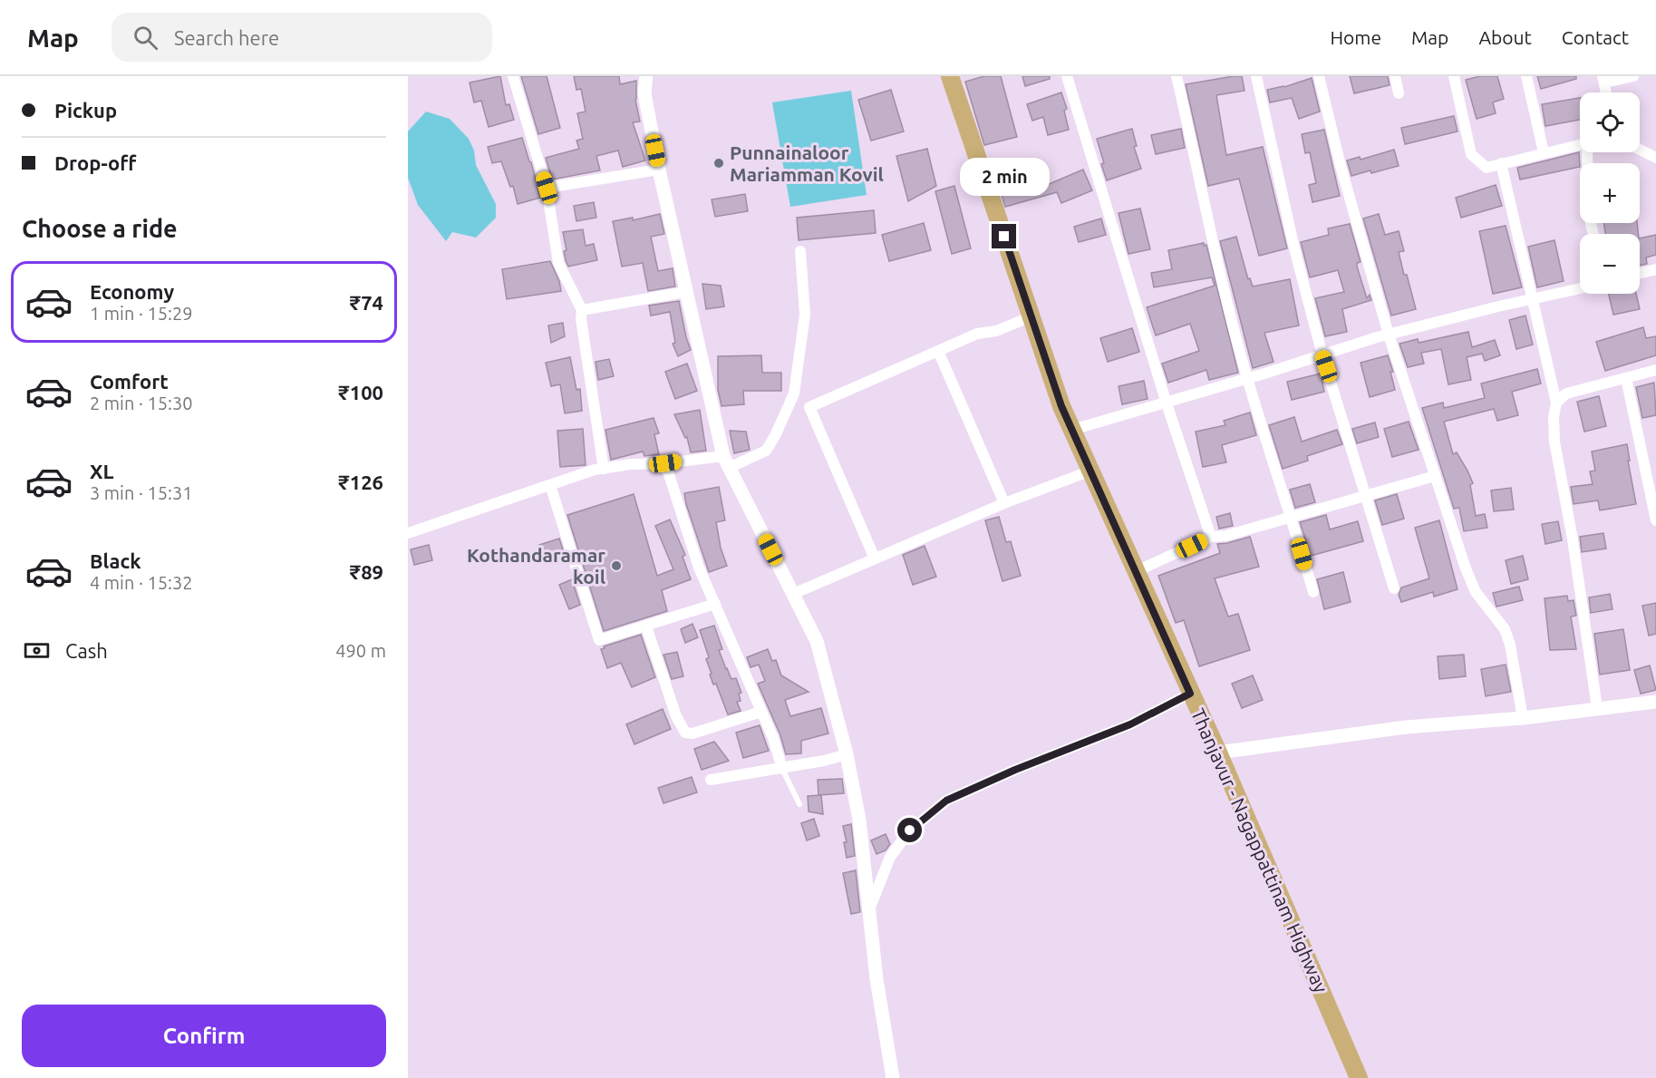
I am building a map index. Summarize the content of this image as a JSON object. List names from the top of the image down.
{
  "streets": {
    "highway": ["Thanjavur - Nagappattinam Highway"]
  },
  "places": ["Punnainaloor Mariamman Kovil", "Kothandaramar koil"],
  "page": {
    "header": "Map",
    "search": "Search here",
    "nav": [
      "Home",
      "Map",
      "About",
      "Contact"
    ],
    "banner": ["Pickup", "Drop-off"],
    "map_buttons": ["+", "−"],
    "bubble": "2 min",
    "heading": "Choose a ride",
    "list": [
      {
        "name": "Economy",
        "note": "1 min · 15:29",
        "value": "₹74"
      },
      {
        "name": "Comfort",
        "note": "2 min · 15:30",
        "value": "₹100"
      },
      {
        "name": "XL",
        "note": "3 min · 15:31",
        "value": "₹126"
      },
      {
        "name": "Black",
        "note": "4 min · 15:32",
        "value": "₹89"
      }
    ],
    "pay": ["Cash", "490 m"],
    "buttons": "Confirm"
  }
}
